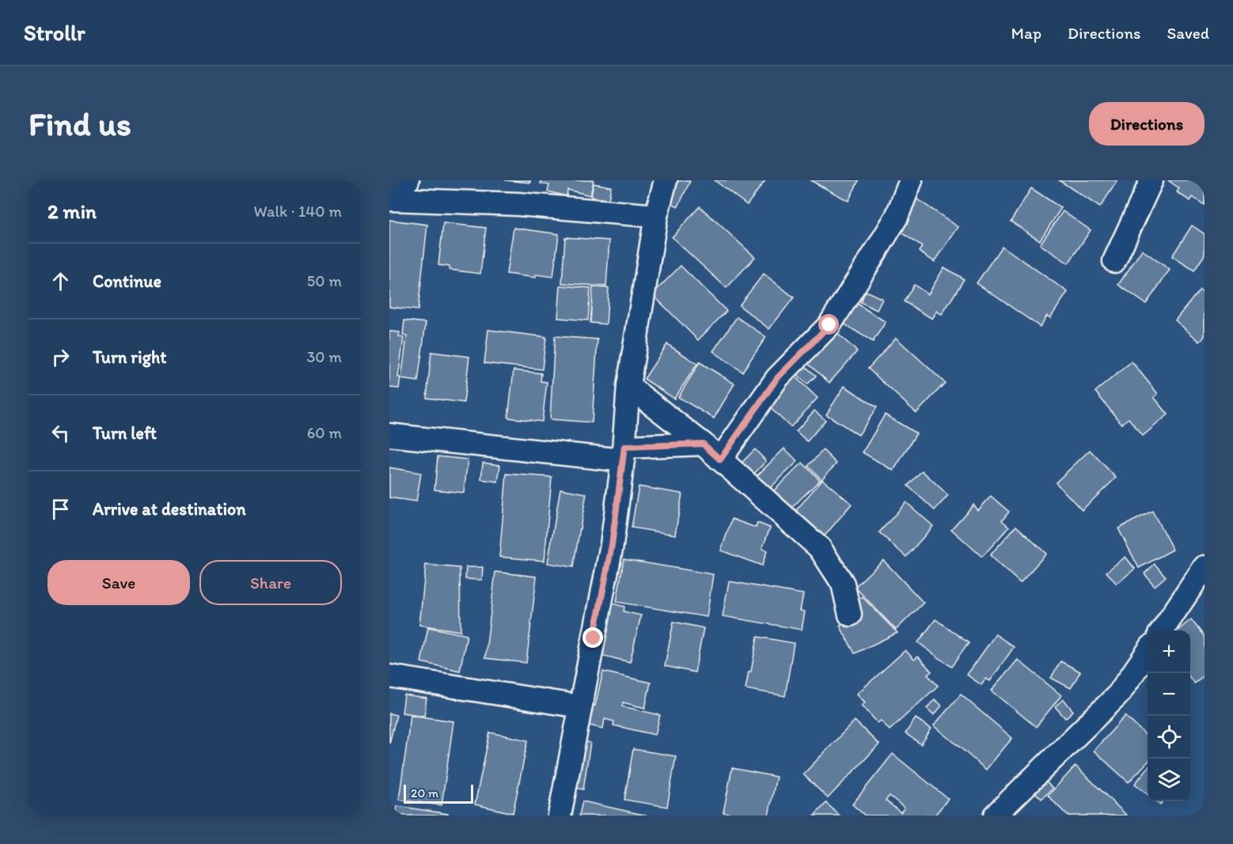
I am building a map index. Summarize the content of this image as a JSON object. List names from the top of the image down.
{
  "scale_bar": "20 m",
  "page": {
    "header": "Strollr",
    "nav": ["Map", "Directions", "Saved"],
    "buttons": [
      "Directions",
      ["Save", "Share"]
    ],
    "title": "Find us",
    "heading": ["2 min", "Walk · 140 m"],
    "list": [
      ["Continue", "50 m"],
      ["Turn right", "30 m"],
      ["Turn left", "60 m"],
      "Arrive at destination"
    ],
    "map_buttons": ["+", "−"],
    "scale": "20 m"
  }
}
